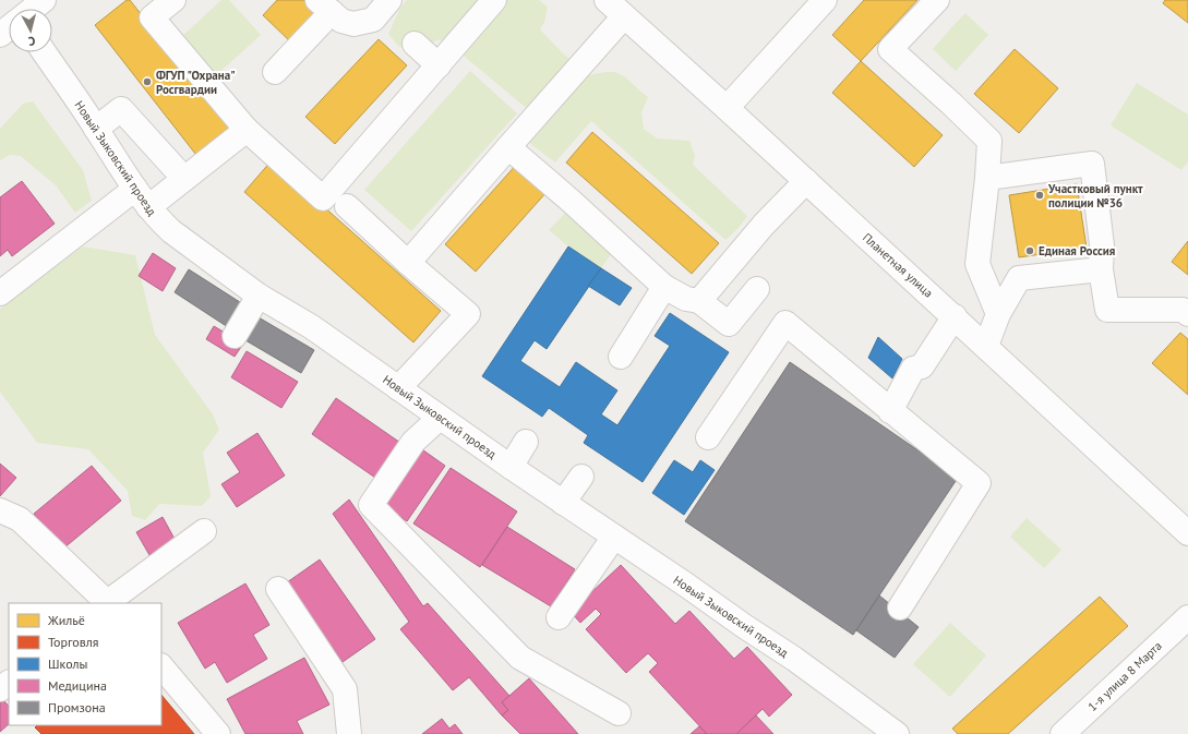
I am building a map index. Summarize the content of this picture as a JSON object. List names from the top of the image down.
{
  "streets": {
    "street": ["Новый Зыковский проезд", "Планетная улица", "1-я улица 8 Марта"]
  },
  "places": ["ФГУП \"Охрана\" Росгвардии", "Участковый пункт полиции №36", "Единая Россия"],
  "legend": [
    "Жильё",
    "Торговля",
    "Школы",
    "Медицина",
    "Промзона"
  ],
  "north": "bottom"
}
